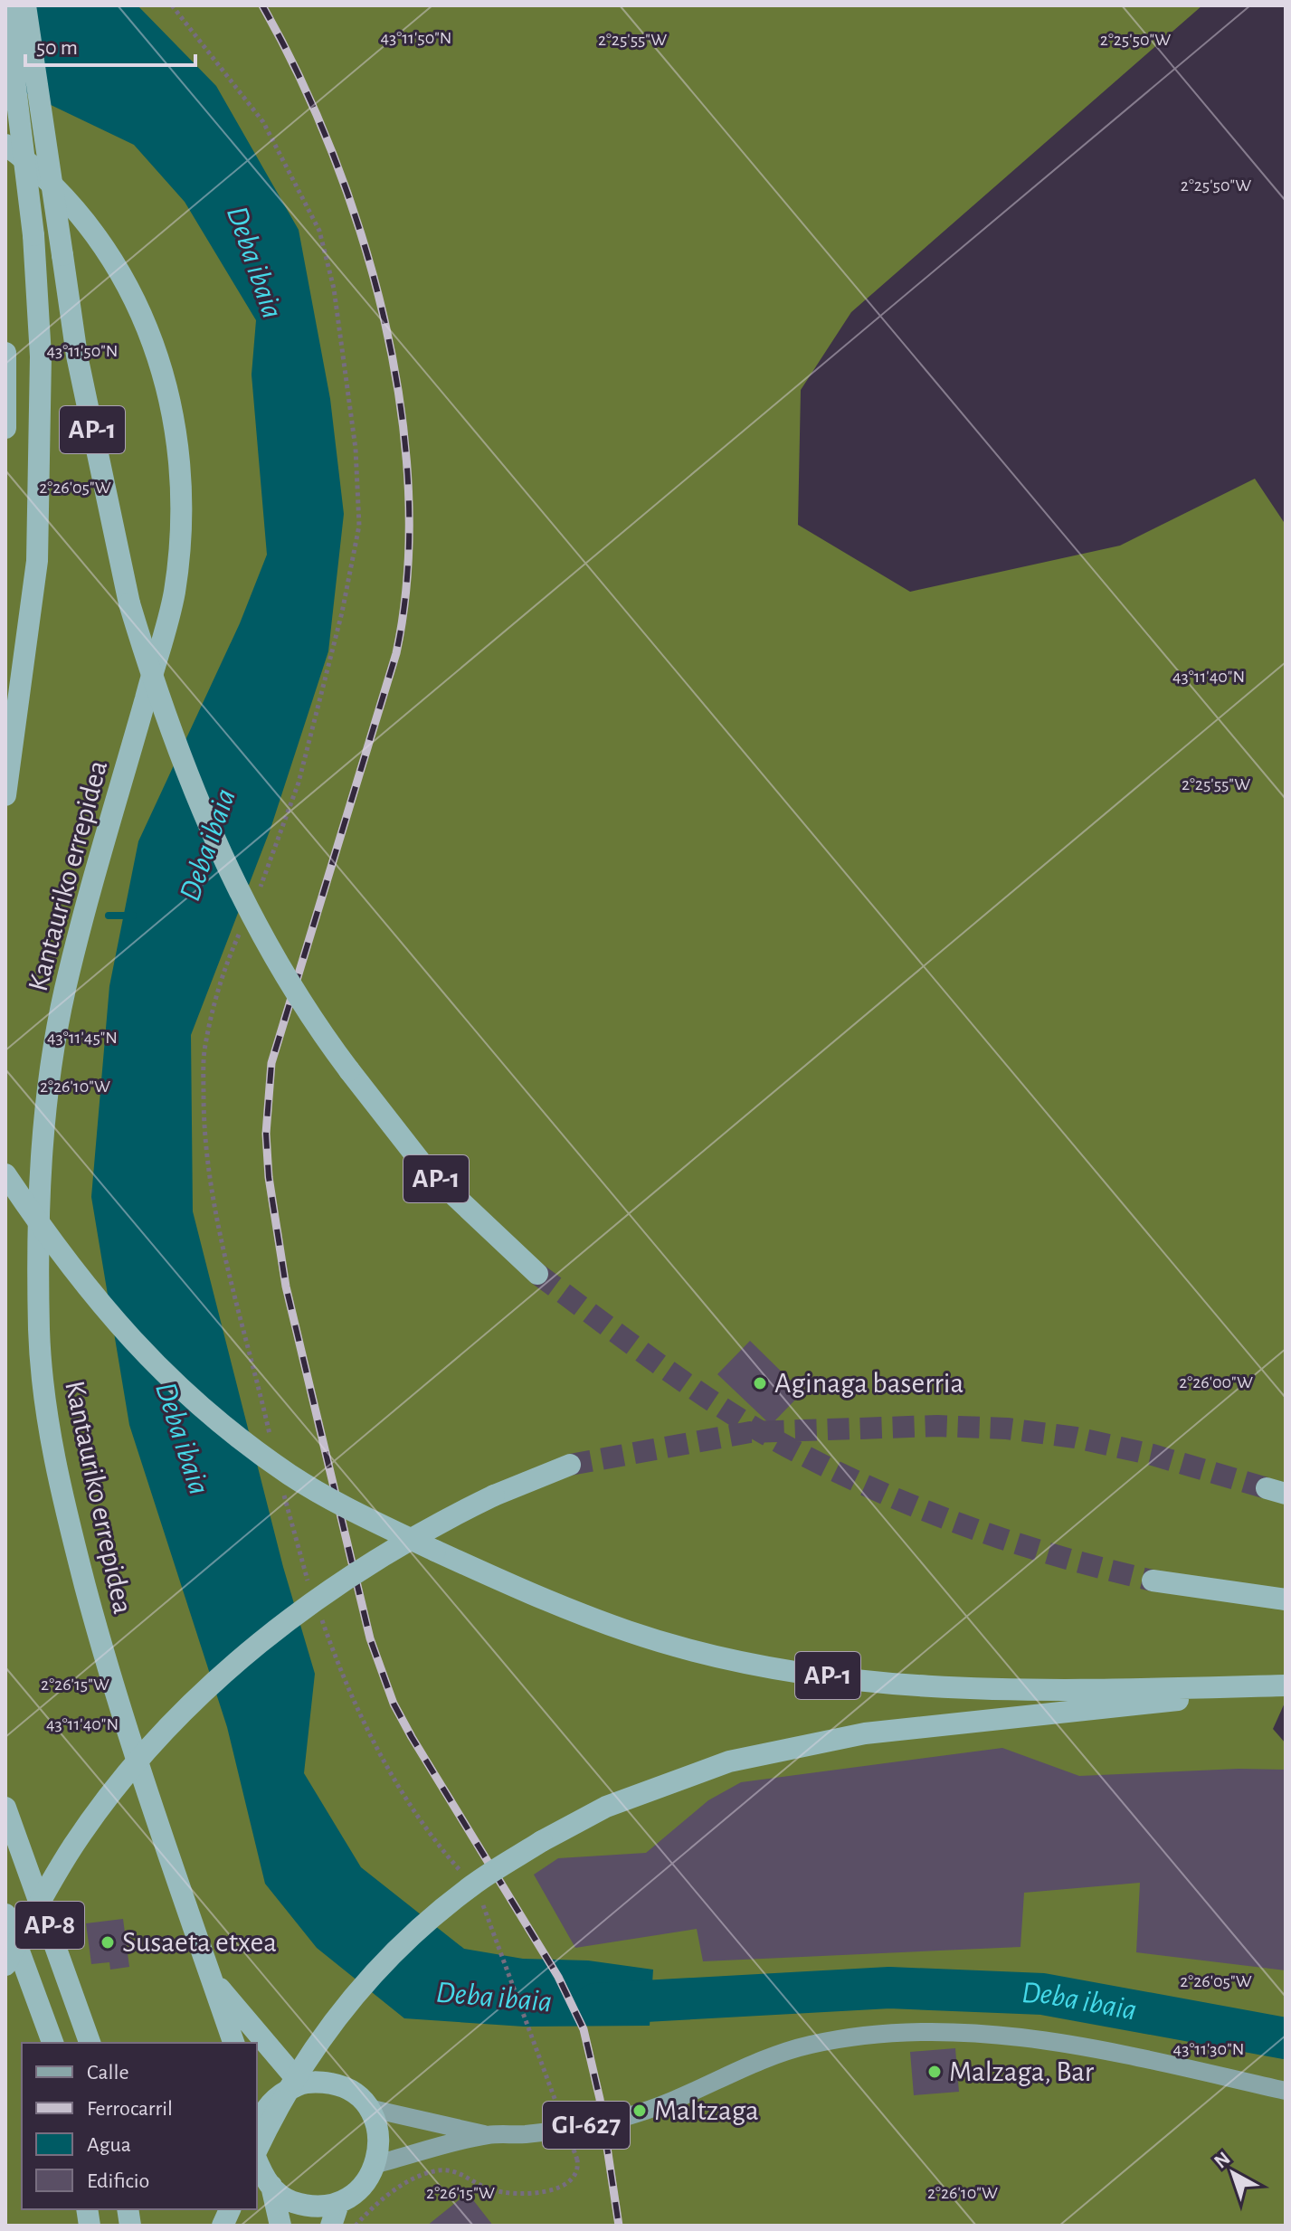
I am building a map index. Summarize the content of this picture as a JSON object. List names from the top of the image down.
{
  "streets": {
    "highway": ["AP-1", "Kantauriko errepidea", "AP-8"],
    "main road": ["GI-627"]
  },
  "water": ["Deba ibaia"],
  "places": [
    "Aginaga baserria",
    "Susaeta etxea",
    "Malzaga, Bar",
    "Maltzaga"
  ],
  "legend": [
    "Calle",
    "Ferrocarril",
    "Agua",
    "Edificio"
  ],
  "scale_bar": "50 m",
  "north": "top left",
  "coordinates": [
    "43°11'50\"N",
    "2°25'55\"W",
    "2°25'50\"W",
    "2°26'05\"W",
    "43°11'40\"N",
    "43°11'45\"N",
    "2°26'10\"W",
    "2°26'00\"W",
    "2°26'15\"W",
    "43°11'30\"N"
  ]
}
